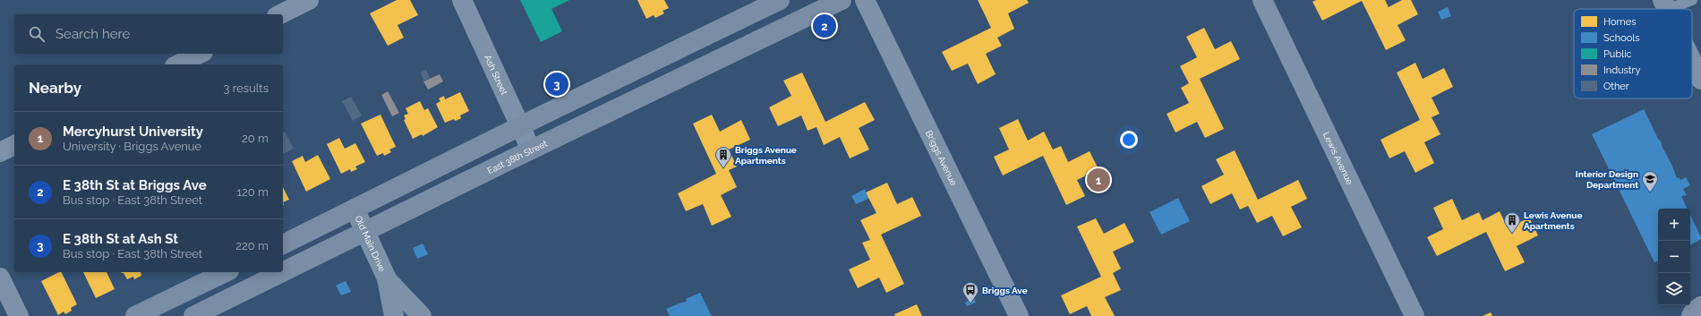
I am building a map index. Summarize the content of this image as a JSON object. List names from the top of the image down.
{
  "streets": {
    "main road": ["East 38th Street"],
    "street": [
      "Ash Street",
      "Briggs Avenue",
      "Lewis Avenue",
      "Old Main Drive"
    ]
  },
  "crossings": [
    ["Ash Street", "East 38th Street"],
    ["East 38th Street", "Old Main Drive"]
  ],
  "places": {
    "building": ["Briggs Avenue Apartments", "Lewis Avenue Apartments"],
    "school or university": ["Interior Design Department"],
    "bus stop": ["Briggs Ave"]
  },
  "legend": [
    "Homes",
    "Schools",
    "Public",
    "Industry",
    "Other"
  ],
  "page": {
    "pins": ["2", "3", "1"],
    "search": "Search here",
    "heading": ["Nearby", "3 results"],
    "list": [
      {
        "mark": "1",
        "name": "Mercyhurst University",
        "note": "University · Briggs Avenue",
        "value": "20 m"
      },
      {
        "mark": "2",
        "name": "E 38th St at Briggs Ave",
        "note": "Bus stop · East 38th Street",
        "value": "120 m"
      },
      {
        "mark": "3",
        "name": "E 38th St at Ash St",
        "note": "Bus stop · East 38th Street",
        "value": "220 m"
      }
    ],
    "map_buttons": ["+", "−"]
  }
}
